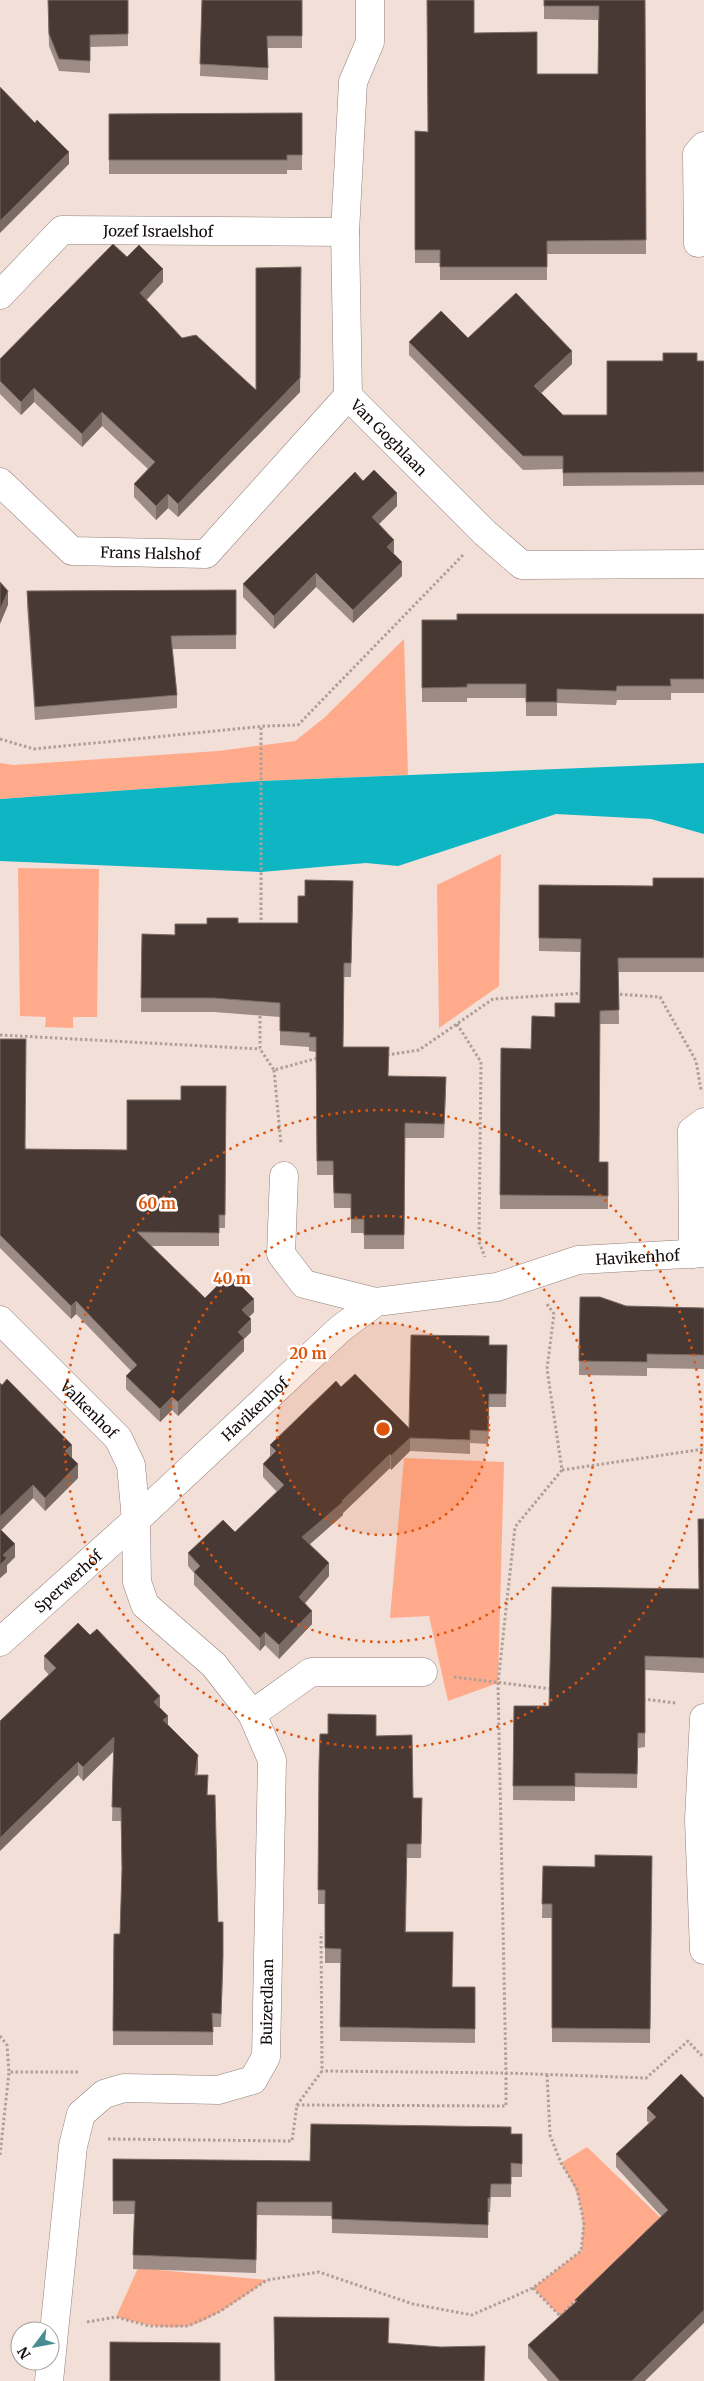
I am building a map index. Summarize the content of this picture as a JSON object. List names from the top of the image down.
{
  "streets": {
    "street": [
      "Jozef Israelshof",
      "Van Goghlaan",
      "Frans Halshof",
      "Havikenhof",
      "Valkenhof",
      "Sperwerhof",
      "Buizerdlaan"
    ]
  },
  "crossings": [
    ["Jozef Israelshof", "Van Goghlaan"],
    ["Van Goghlaan", "Frans Halshof"],
    ["Havikenhof", "Valkenhof"],
    ["Havikenhof", "Sperwerhof"],
    ["Havikenhof", "Buizerdlaan"],
    ["Valkenhof", "Sperwerhof"],
    ["Valkenhof", "Buizerdlaan"],
    ["Sperwerhof", "Buizerdlaan"]
  ],
  "north": "bottom left",
  "rings": ["60 m", "40 m", "20 m"]
}
